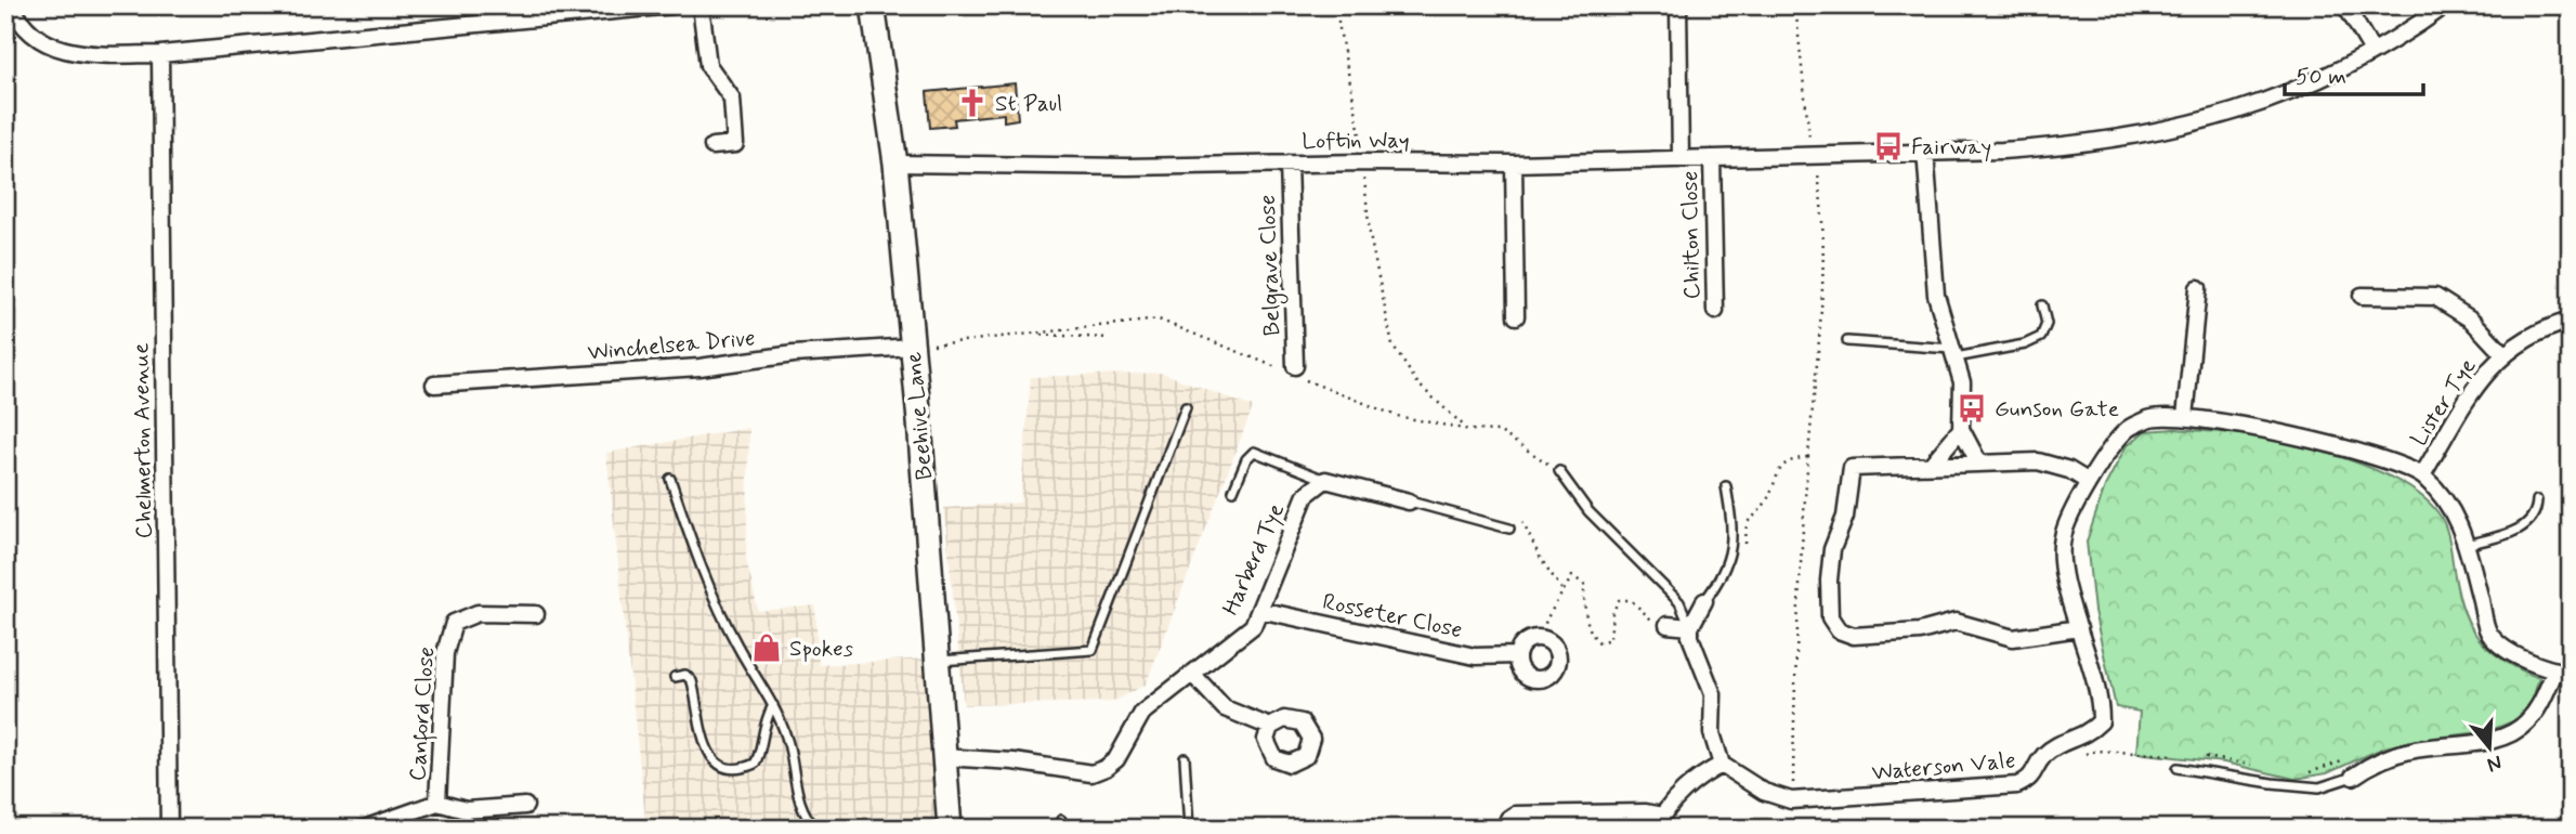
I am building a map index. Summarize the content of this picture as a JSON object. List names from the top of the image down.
{
  "streets": {
    "main road": ["Beehive Lane"],
    "street": [
      "Loftin Way",
      "Chilton Close",
      "Belgrave Close",
      "Winchelsea Drive",
      "Lister Tye",
      "Chelmerton Avenue",
      "Harberd Tye",
      "Rosseter Close",
      "Canford Close",
      "Waterson Vale"
    ]
  },
  "crossings": [
    ["Loftin Way", "Chilton Close"],
    ["Loftin Way", "Belgrave Close"],
    ["Loftin Way", "Beehive Lane"],
    ["Winchelsea Drive", "Beehive Lane"],
    ["Lister Tye", "Waterson Vale"],
    ["Beehive Lane", "Harberd Tye"],
    ["Harberd Tye", "Rosseter Close"]
  ],
  "places": {
    "church": ["St Paul"],
    "bus stop": ["Fairway", "Gunson Gate"],
    "shop": ["Spokes"]
  },
  "scale_bar": "50 m",
  "north": "bottom"
}
